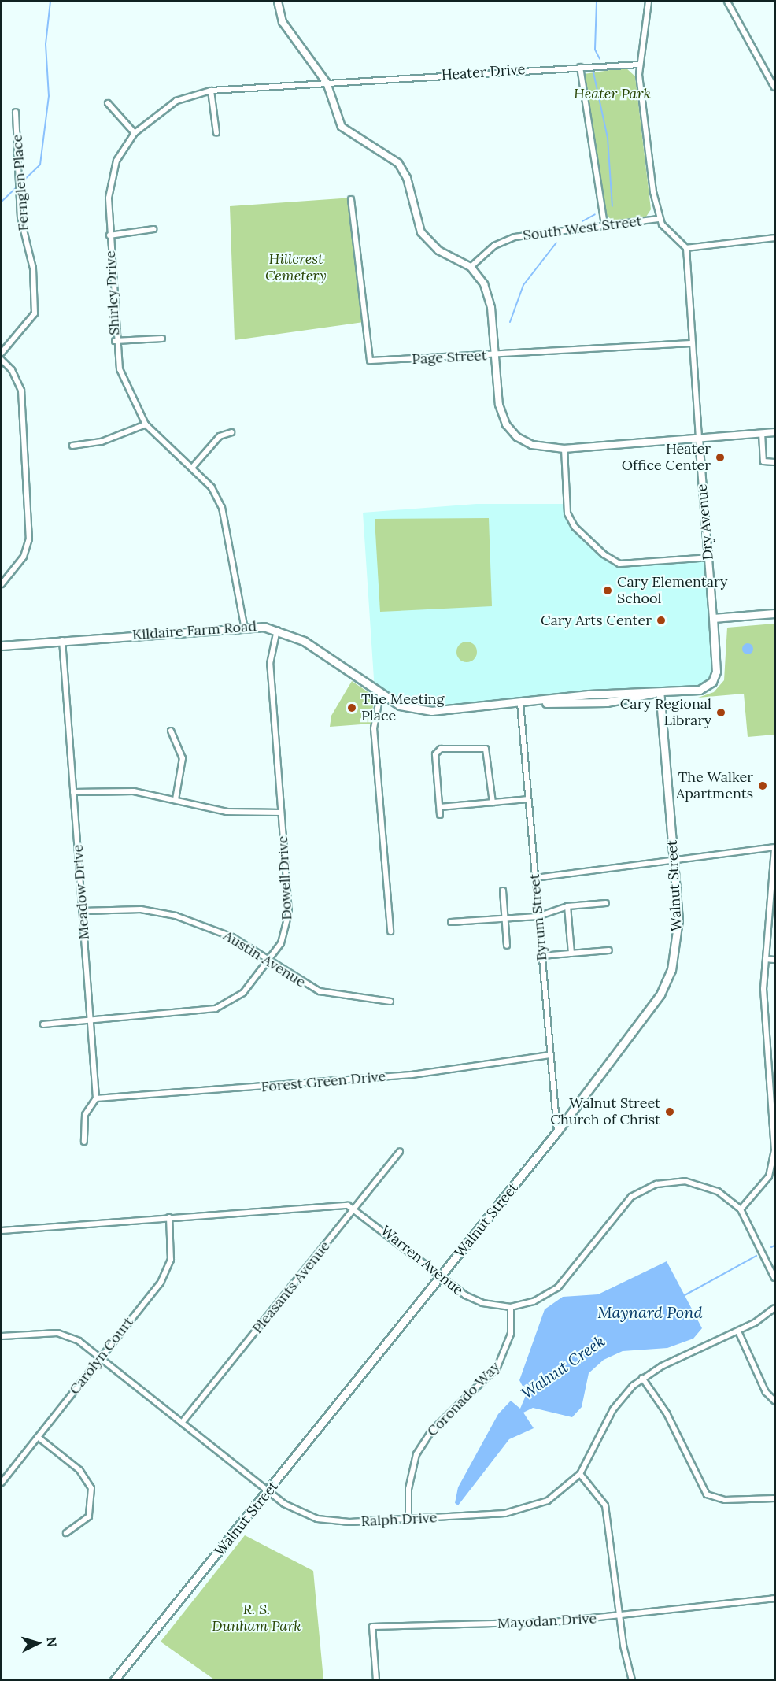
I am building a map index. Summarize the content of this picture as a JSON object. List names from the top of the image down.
{
  "streets": {
    "main road": ["Dry Avenue", "Kildaire Farm Road", "Walnut Street"],
    "street": [
      "Heater Drive",
      "Fernglen Place",
      "South West Street",
      "Shirley Drive",
      "Page Street",
      "Dowell Drive",
      "Meadow Drive",
      "Byrum Street",
      "Austin Avenue",
      "Forest Green Drive",
      "Warren Avenue",
      "Pleasants Avenue",
      "Carolyn Court",
      "Coronado Way",
      "Ralph Drive",
      "Mayodan Drive"
    ]
  },
  "crossings": [
    ["Heater Drive", "Shirley Drive"],
    ["South West Street", "Dry Avenue"],
    ["Shirley Drive", "Kildaire Farm Road"],
    ["Page Street", "Dry Avenue"],
    ["Dry Avenue", "Kildaire Farm Road"],
    ["Kildaire Farm Road", "Dowell Drive"],
    ["Kildaire Farm Road", "Walnut Street"],
    ["Kildaire Farm Road", "Meadow Drive"],
    ["Kildaire Farm Road", "Byrum Street"],
    ["Dowell Drive", "Meadow Drive"],
    ["Dowell Drive", "Austin Avenue"],
    ["Walnut Street", "Byrum Street"],
    ["Walnut Street", "Warren Avenue"],
    ["Walnut Street", "Ralph Drive"],
    ["Meadow Drive", "Austin Avenue"],
    ["Meadow Drive", "Forest Green Drive"],
    ["Byrum Street", "Forest Green Drive"],
    ["Warren Avenue", "Pleasants Avenue"],
    ["Warren Avenue", "Coronado Way"],
    ["Pleasants Avenue", "Ralph Drive"],
    ["Carolyn Court", "Ralph Drive"],
    ["Coronado Way", "Ralph Drive"]
  ],
  "water": ["Maynard Pond", "Walnut Creek"],
  "parks": ["Heater Park", "Hillcrest Cemetery", "R. S. Dunham Park"],
  "places": [
    "Heater Office Center",
    "Cary Elementary School",
    "Cary Arts Center",
    "The Meeting Place",
    "Cary Regional Library",
    "The Walker Apartments",
    "Walnut Street Church of Christ"
  ],
  "north": "right"
}
